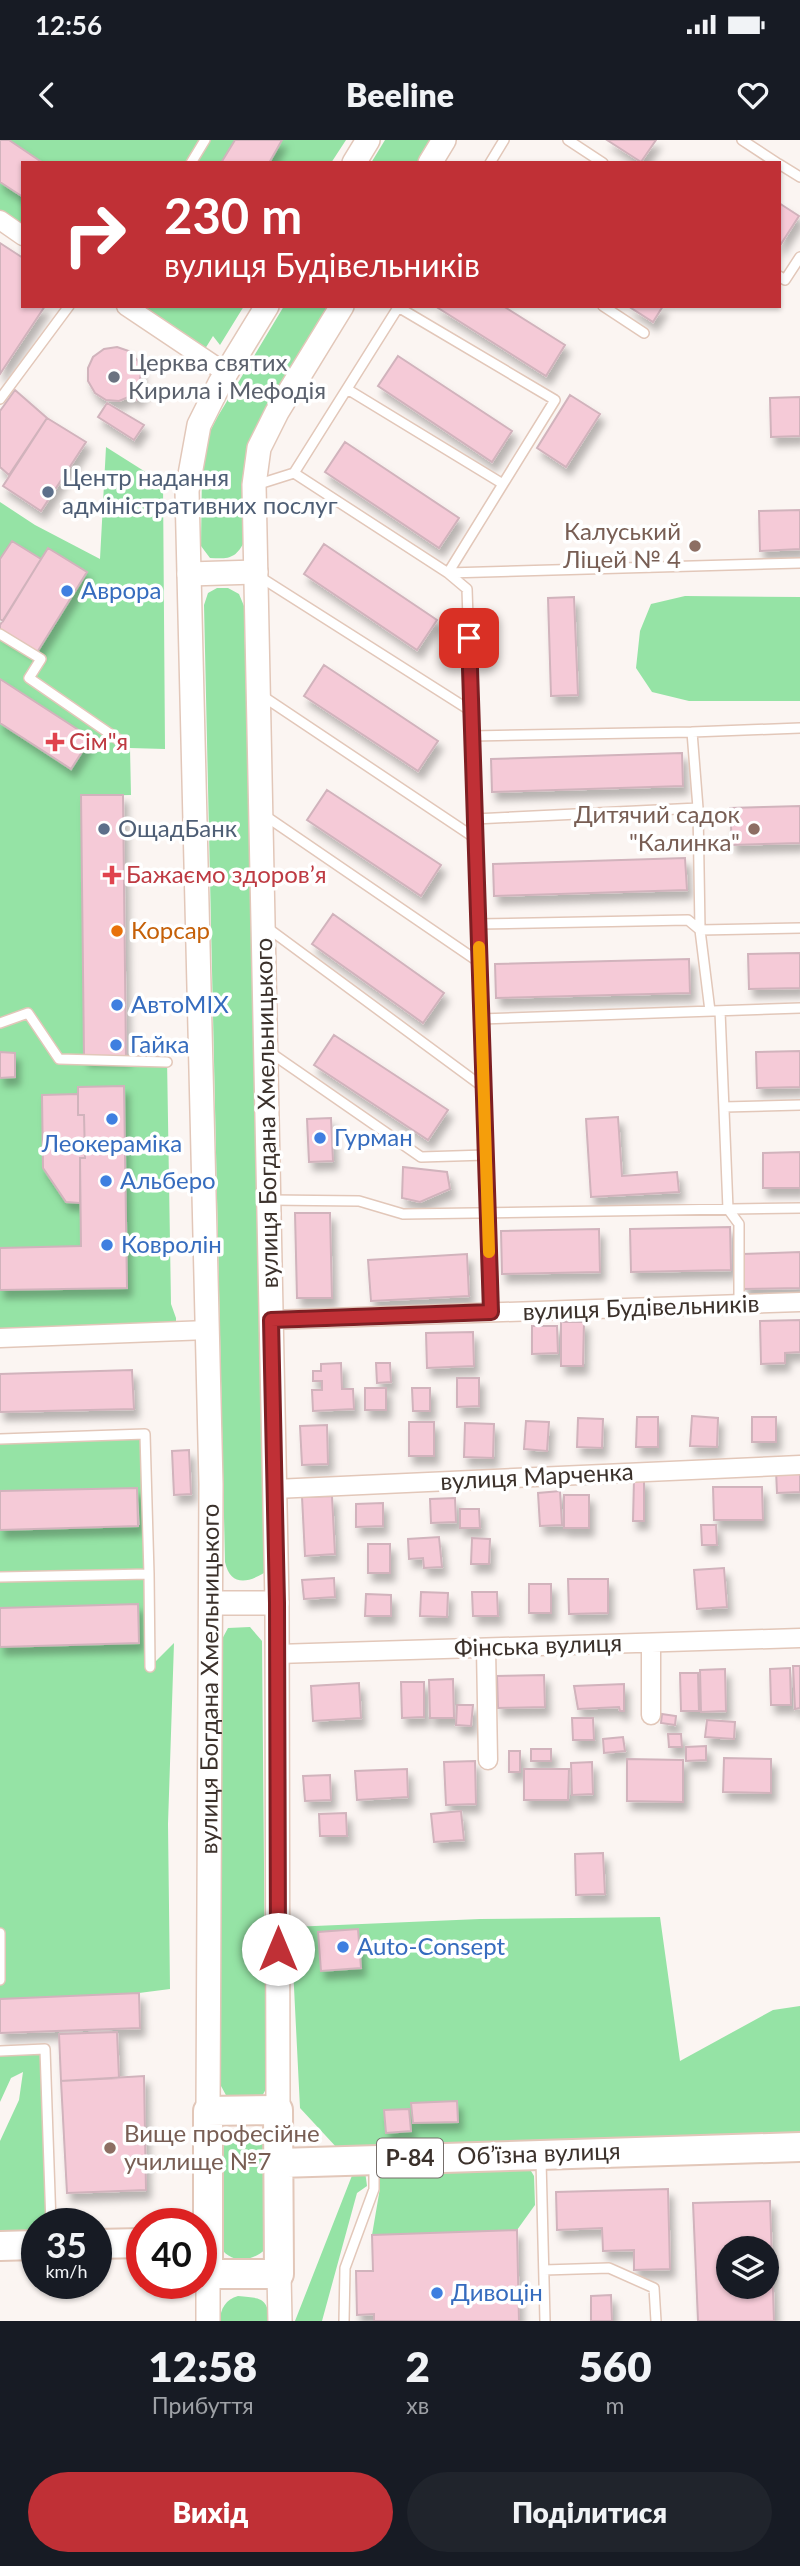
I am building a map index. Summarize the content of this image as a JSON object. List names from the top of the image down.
{
  "streets": {
    "main road": ["вулиця Богдана Хмельницького", "Обʼїзна вулиця", "Р-84"],
    "street": ["вулиця Будівельників", "вулиця Марченка", "Фінська вулиця"]
  },
  "crossings": [
    ["вулиця Богдана Хмельницького", "вулиця Будівельників"],
    ["вулиця Богдана Хмельницького", "вулиця Марченка"],
    ["вулиця Богдана Хмельницького", "Фінська вулиця"],
    ["вулиця Богдана Хмельницького", "Обʼїзна вулиця"]
  ],
  "places": {
    "other": [
      "Церква святих Кирила і Мефодія",
      "Центр надання адміністративних послуг",
      "Калуський Ліцей № 4",
      "Аврора",
      "ОщадБанк",
      "Дитячий садок \"Калинка\"",
      "Корсар",
      "АвтоMIX",
      "Гайка",
      "Леокераміка",
      "Гурман",
      "Альберо",
      "Ковролін",
      "Auto-Consept",
      "Вище професійне училище №7",
      "Дивоцін"
    ],
    "health": ["Сім\"я", "Бажаємо здоровʼя"]
  },
  "page": {
    "status": "12:56",
    "header": "Beeline",
    "turn": ["230 m", "вулиця Будівельників"],
    "speed": "35 km/h",
    "limit": "40",
    "eta": [
      "12:58",
      "Прибуття",
      "2",
      "хв",
      "560",
      "m"
    ],
    "buttons": ["Вихід", "Поділитися"]
  }
}
